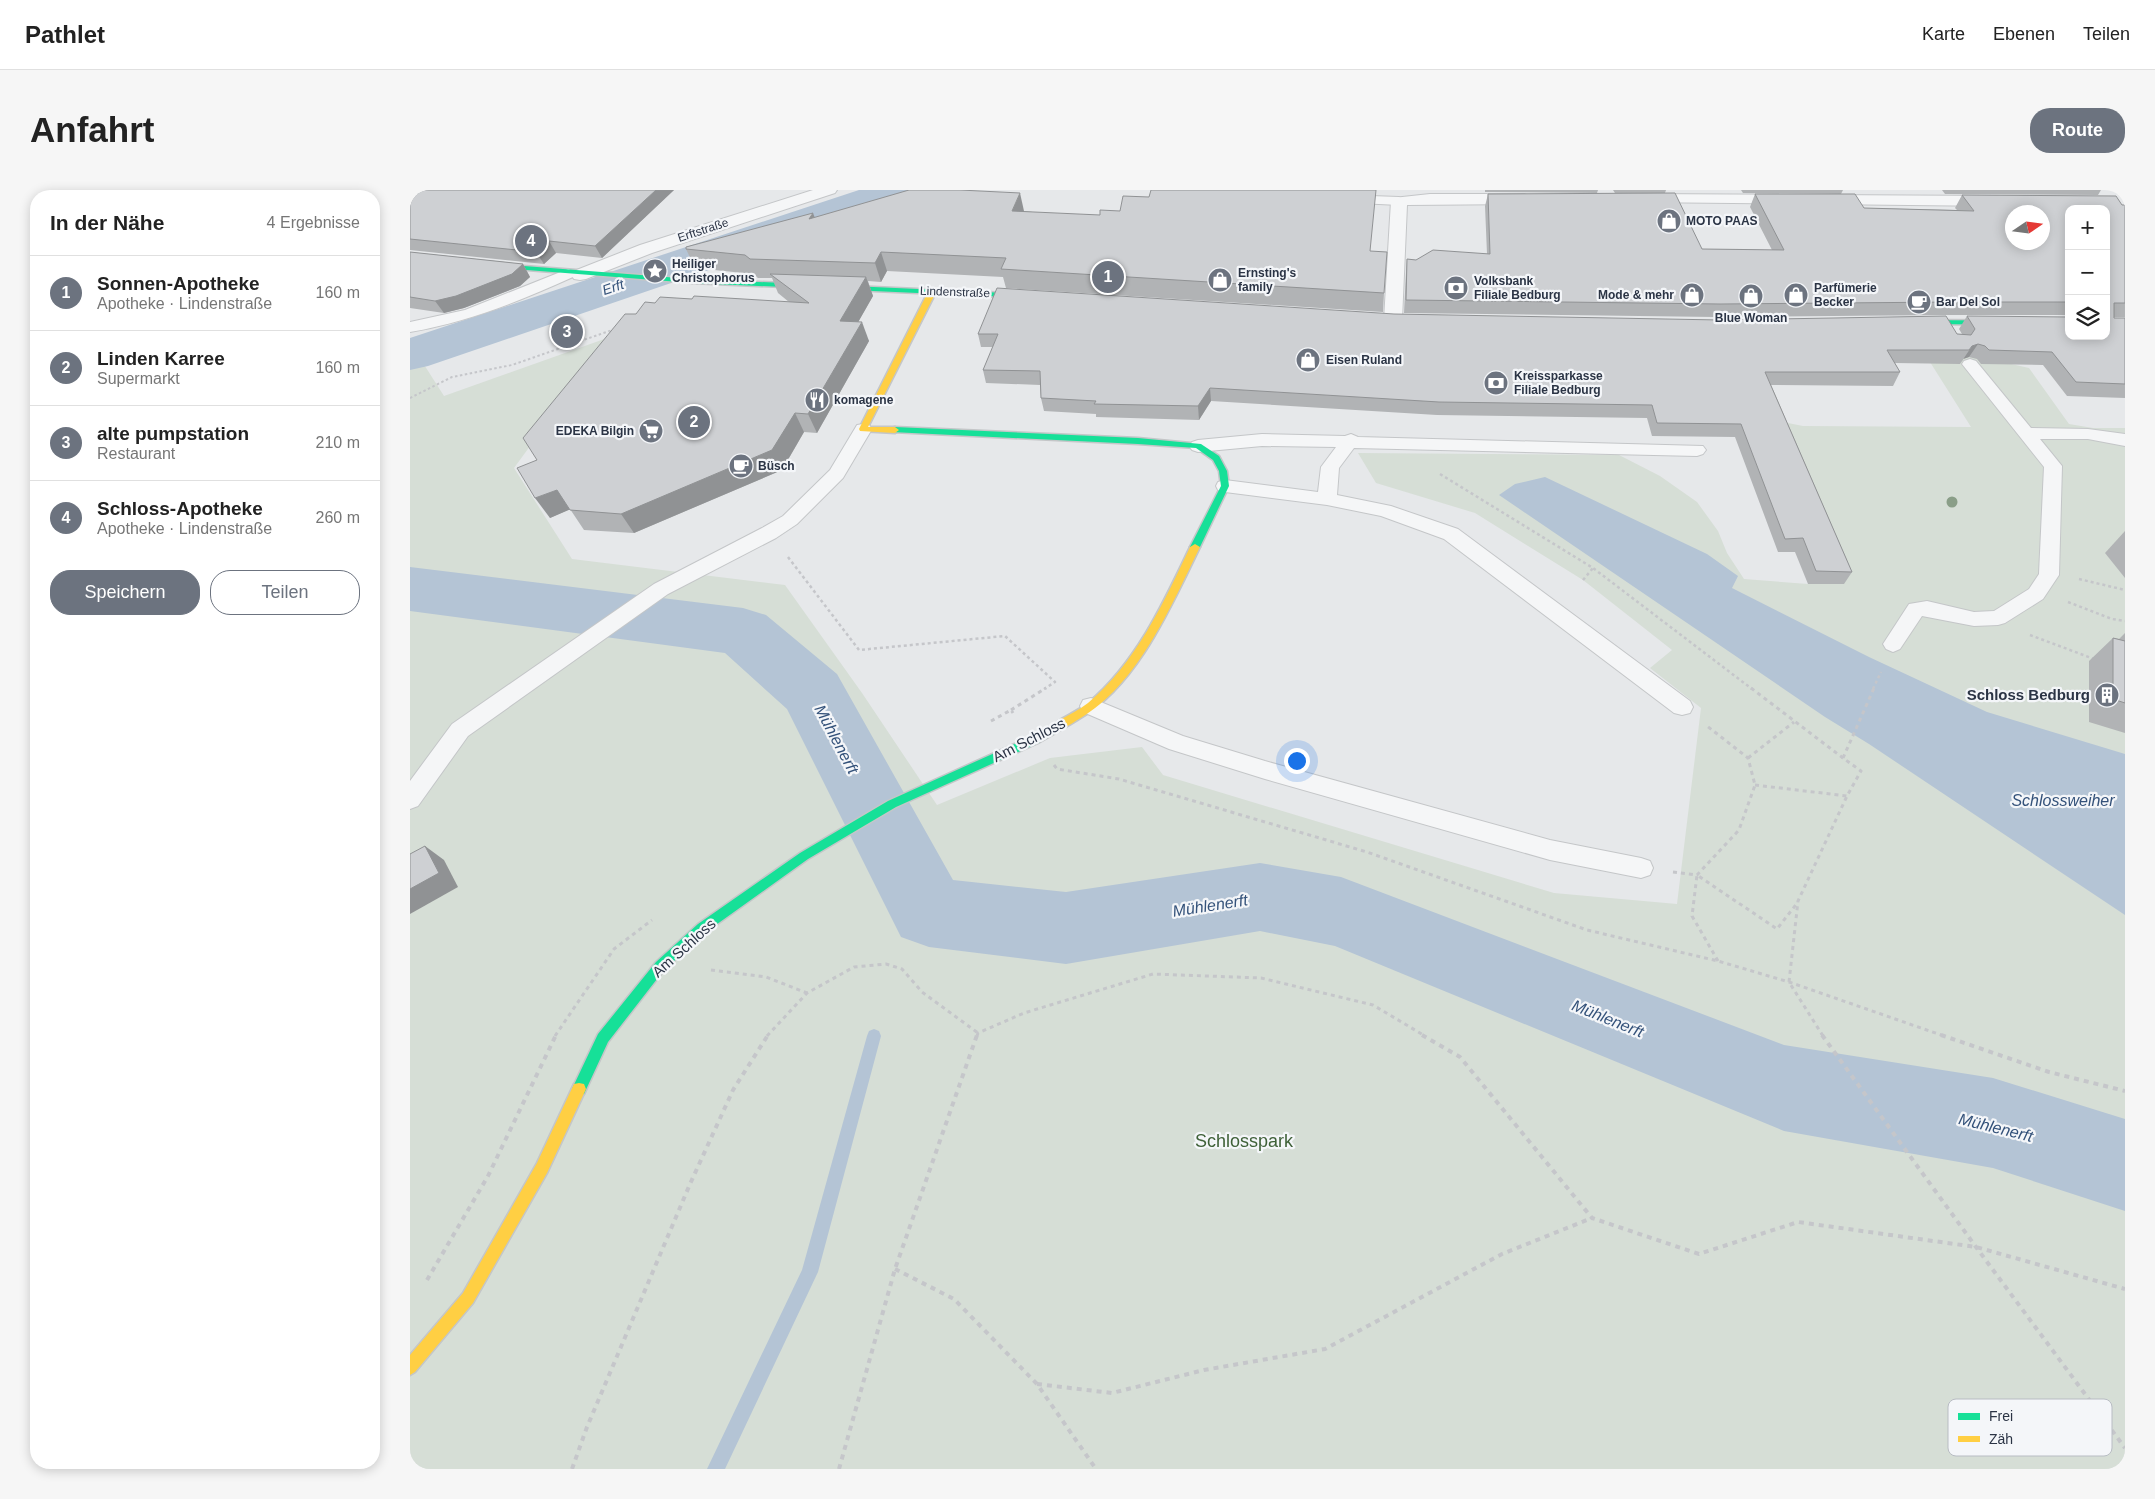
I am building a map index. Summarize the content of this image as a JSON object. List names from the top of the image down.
{
  "streets": {
    "street": ["Erftstraße", "Lindenstraße", "Am Schloss"]
  },
  "crossings": [
    ["Erftstraße", "Lindenstraße"]
  ],
  "water": ["Erft", "Mühlenerft", "Schlossweiher"],
  "parks": ["Schlosspark"],
  "places": {
    "shop": [
      "MOTO PAAS",
      "Ernsting's family",
      "Mode & mehr",
      "Parfümerie Becker",
      "Blue Woman",
      "Eisen Ruland"
    ],
    "place": ["Heiliger Christophorus"],
    "bank": ["Volksbank Filiale Bedburg", "Kreissparkasse Filiale Bedburg"],
    "cafe": ["Bar Del Sol", "Büsch"],
    "restaurant": ["komagene"],
    "supermarket": ["EDEKA Bilgin"],
    "building": ["Schloss Bedburg"]
  },
  "legend": ["Frei", "Zäh"],
  "north": "right",
  "page": {
    "header": "Pathlet",
    "nav": ["Karte", "Ebenen", "Teilen"],
    "buttons": [
      "Route",
      ["Speichern", "Teilen"]
    ],
    "title": "Anfahrt",
    "heading": ["In der Nähe", "4 Ergebnisse"],
    "map_buttons": ["+", "−"],
    "pins": [
      "4",
      "1",
      "3",
      "2"
    ],
    "list": [
      {
        "mark": "1",
        "name": "Sonnen-Apotheke",
        "note": "Apotheke · Lindenstraße",
        "value": "160 m"
      },
      {
        "mark": "2",
        "name": "Linden Karree",
        "note": "Supermarkt",
        "value": "160 m"
      },
      {
        "mark": "3",
        "name": "alte pumpstation",
        "note": "Restaurant",
        "value": "210 m"
      },
      {
        "mark": "4",
        "name": "Schloss-Apotheke",
        "note": "Apotheke · Lindenstraße",
        "value": "260 m"
      }
    ]
  }
}
